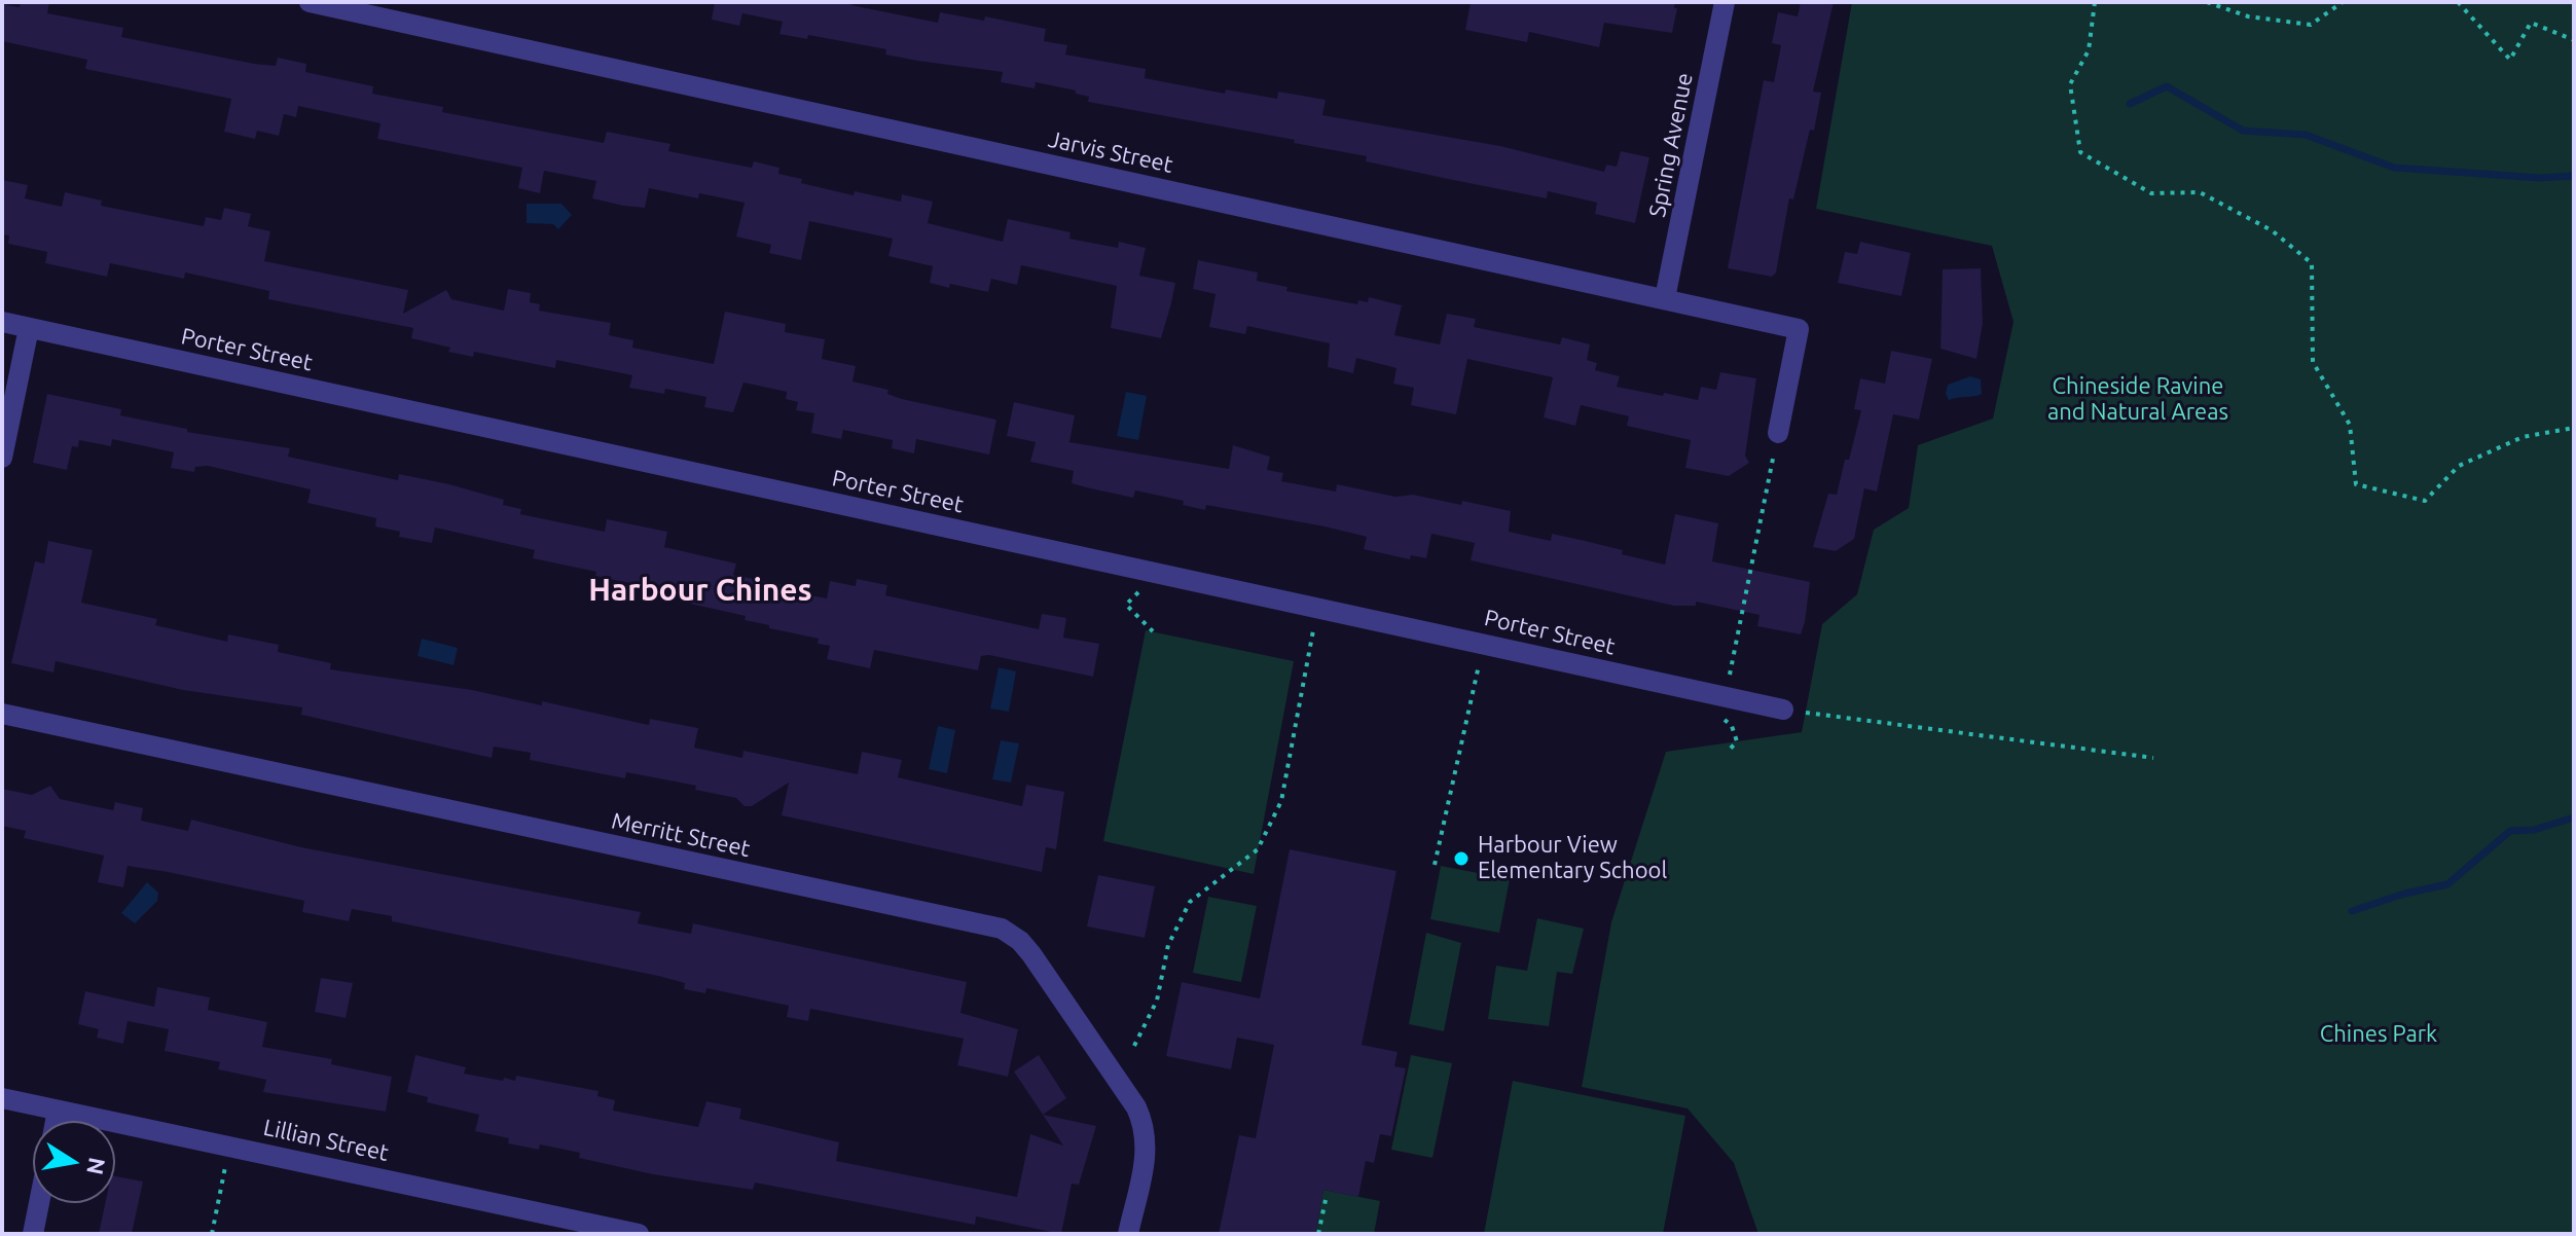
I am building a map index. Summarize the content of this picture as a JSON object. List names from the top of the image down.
{
  "streets": {
    "street": [
      "Spring Avenue",
      "Jarvis Street",
      "Porter Street",
      "Merritt Street",
      "Lillian Street"
    ]
  },
  "crossings": [
    ["Spring Avenue", "Jarvis Street"]
  ],
  "districts": ["Harbour Chines"],
  "parks": ["Chineside Ravine and Natural Areas", "Chines Park"],
  "places": ["Harbour View Elementary School"],
  "north": "right"
}
